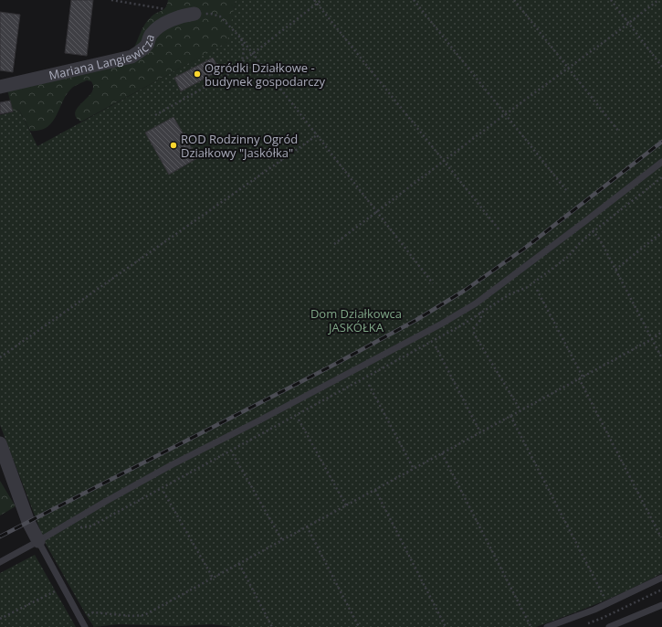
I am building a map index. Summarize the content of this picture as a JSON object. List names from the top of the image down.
{
  "streets": {
    "street": ["Mariana Langiewicza"]
  },
  "parks": ["Dom Działkowca JASKÓŁKA"],
  "places": ["Ogródki Działkowe - budynek gospodarczy", "ROD Rodzinny Ogród Działkowy \"Jaskółka\""]
}
